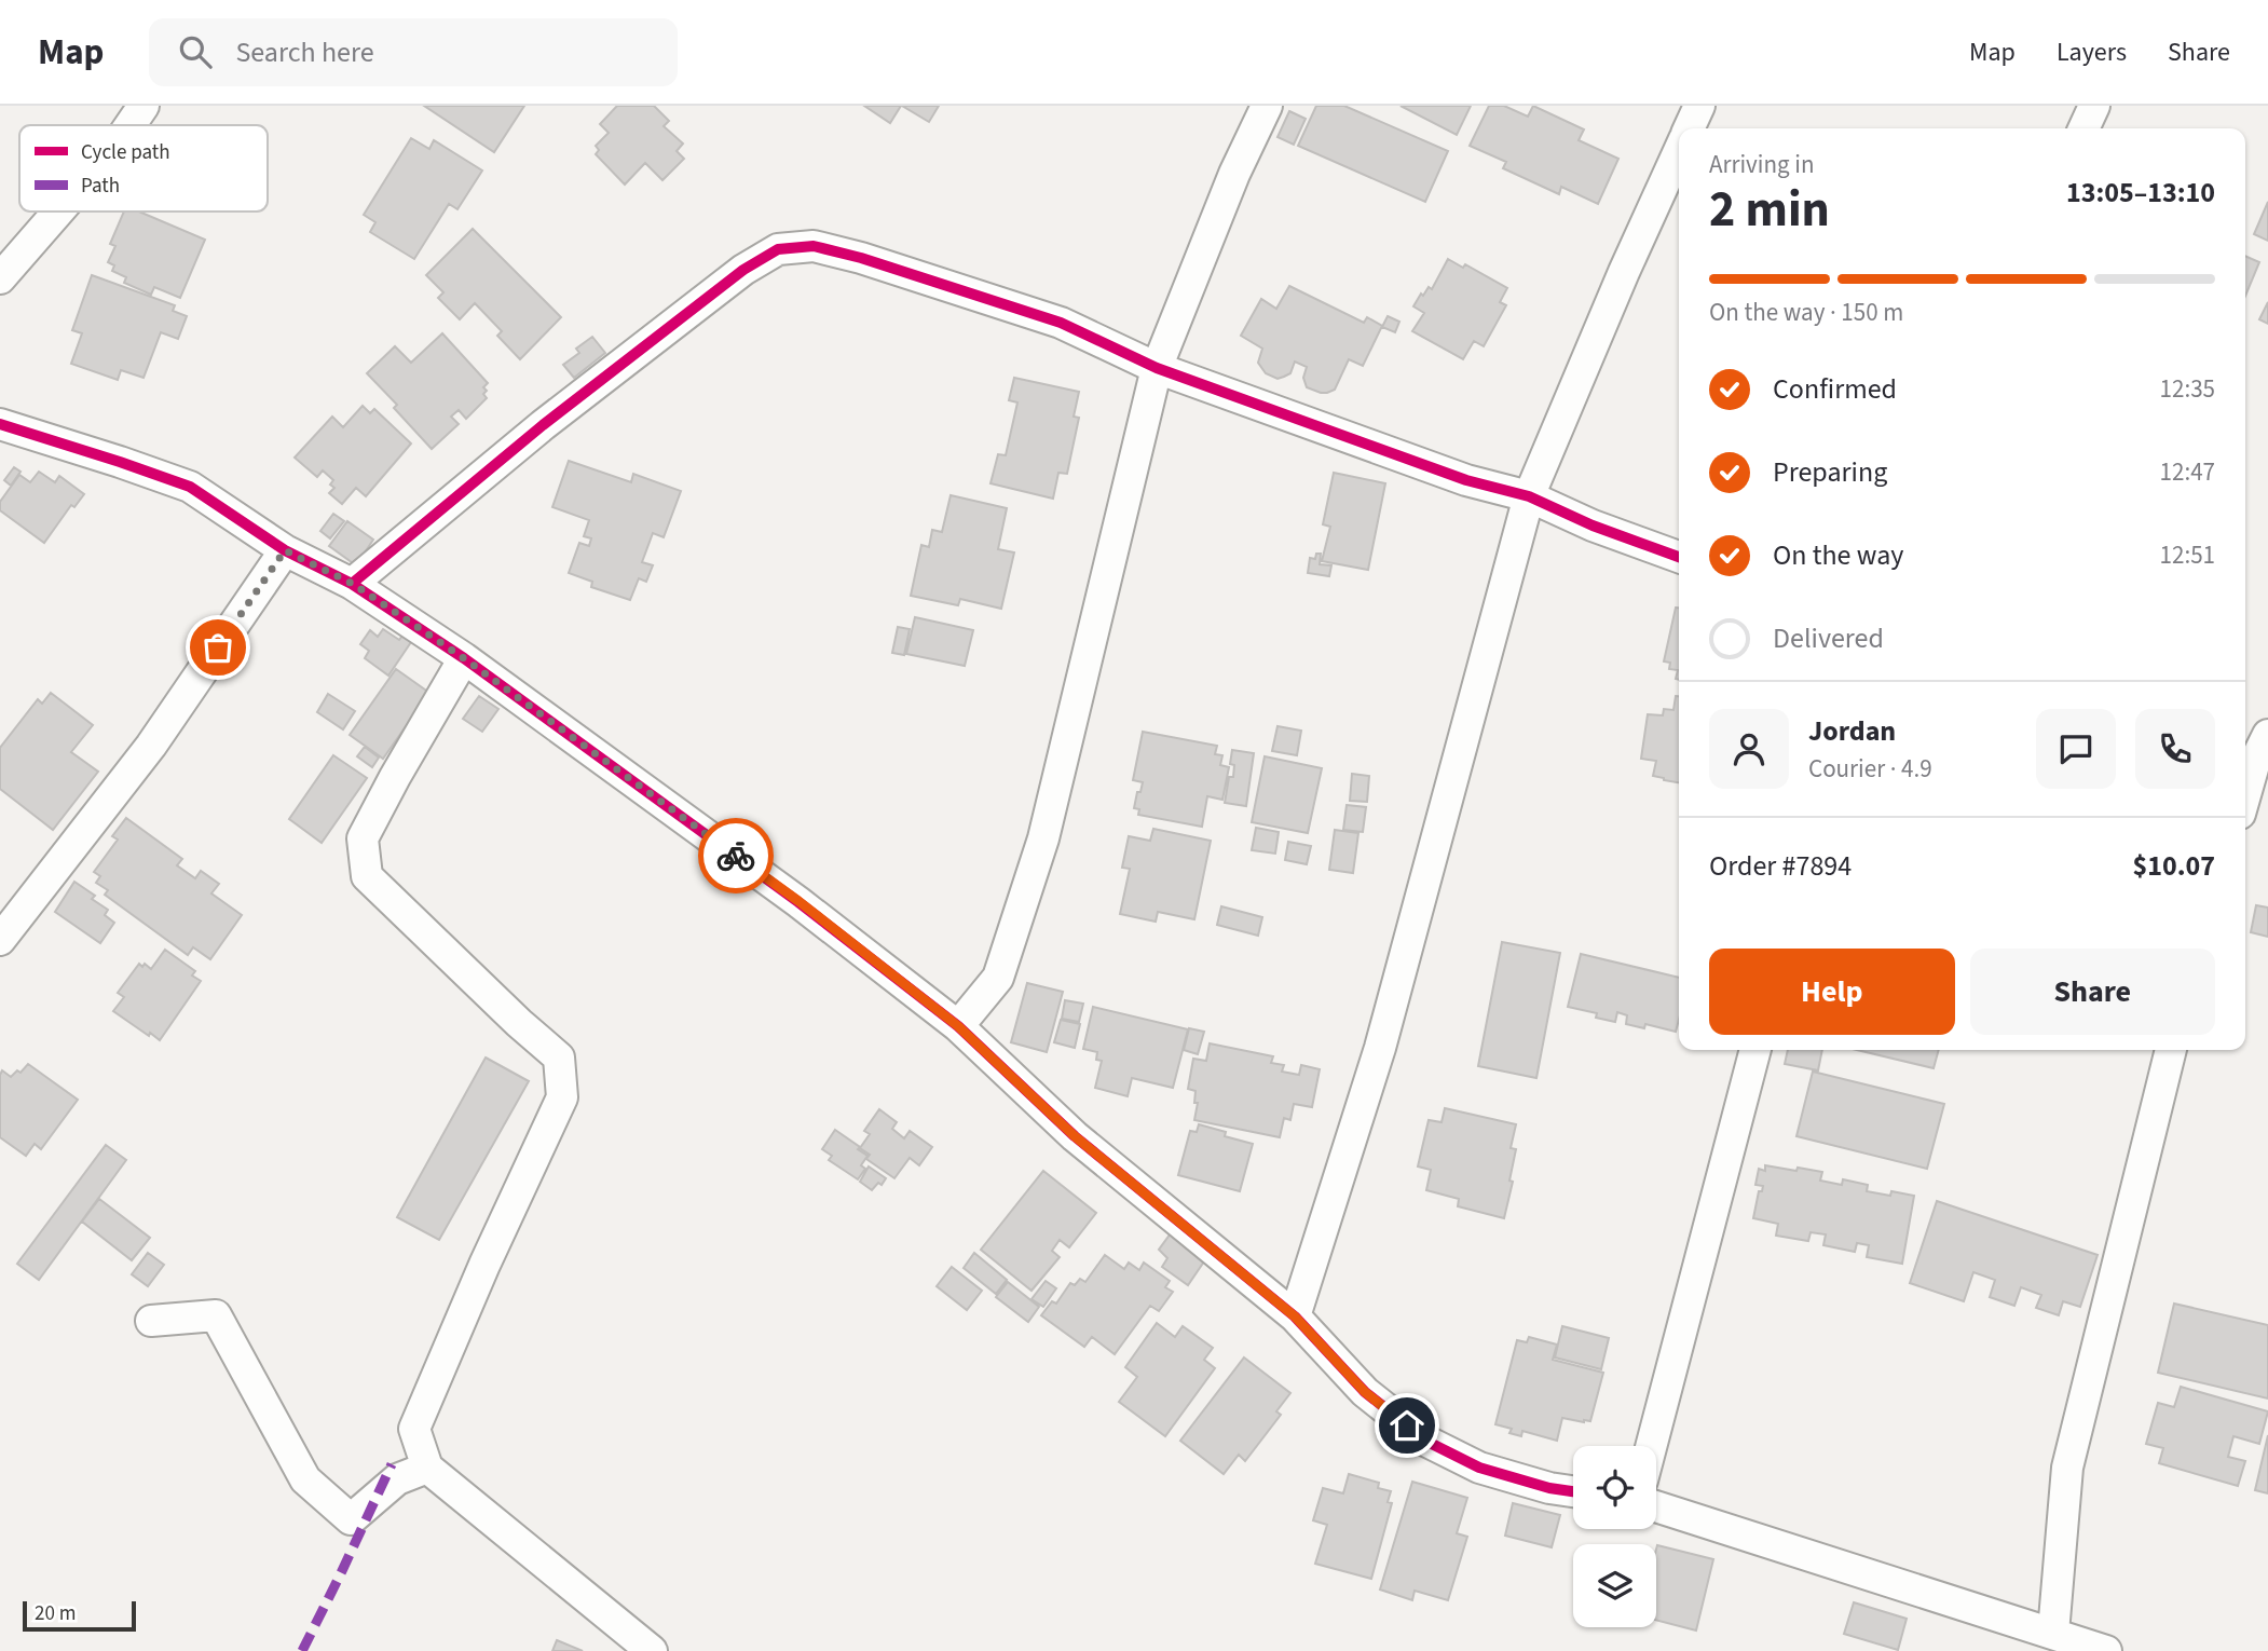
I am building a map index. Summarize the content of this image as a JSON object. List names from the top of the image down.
{
  "legend": ["Cycle path", "Path"],
  "scale_bar": "20 m",
  "page": {
    "header": "Map",
    "search": "Search here",
    "nav": ["Map", "Layers", "Share"],
    "heading": ["2 min", "Arriving in", "13:05–13:10"],
    "panel": [
      "Jordan",
      "Courier · 4.9",
      "Order #7894",
      "$10.07"
    ],
    "bar": "On the way · 150 m",
    "list": [
      ["Confirmed", "12:35"],
      ["Preparing", "12:47"],
      ["On the way", "12:51"],
      "Delivered"
    ],
    "buttons": ["Help", "Share"],
    "scale": "20 m"
  }
}
